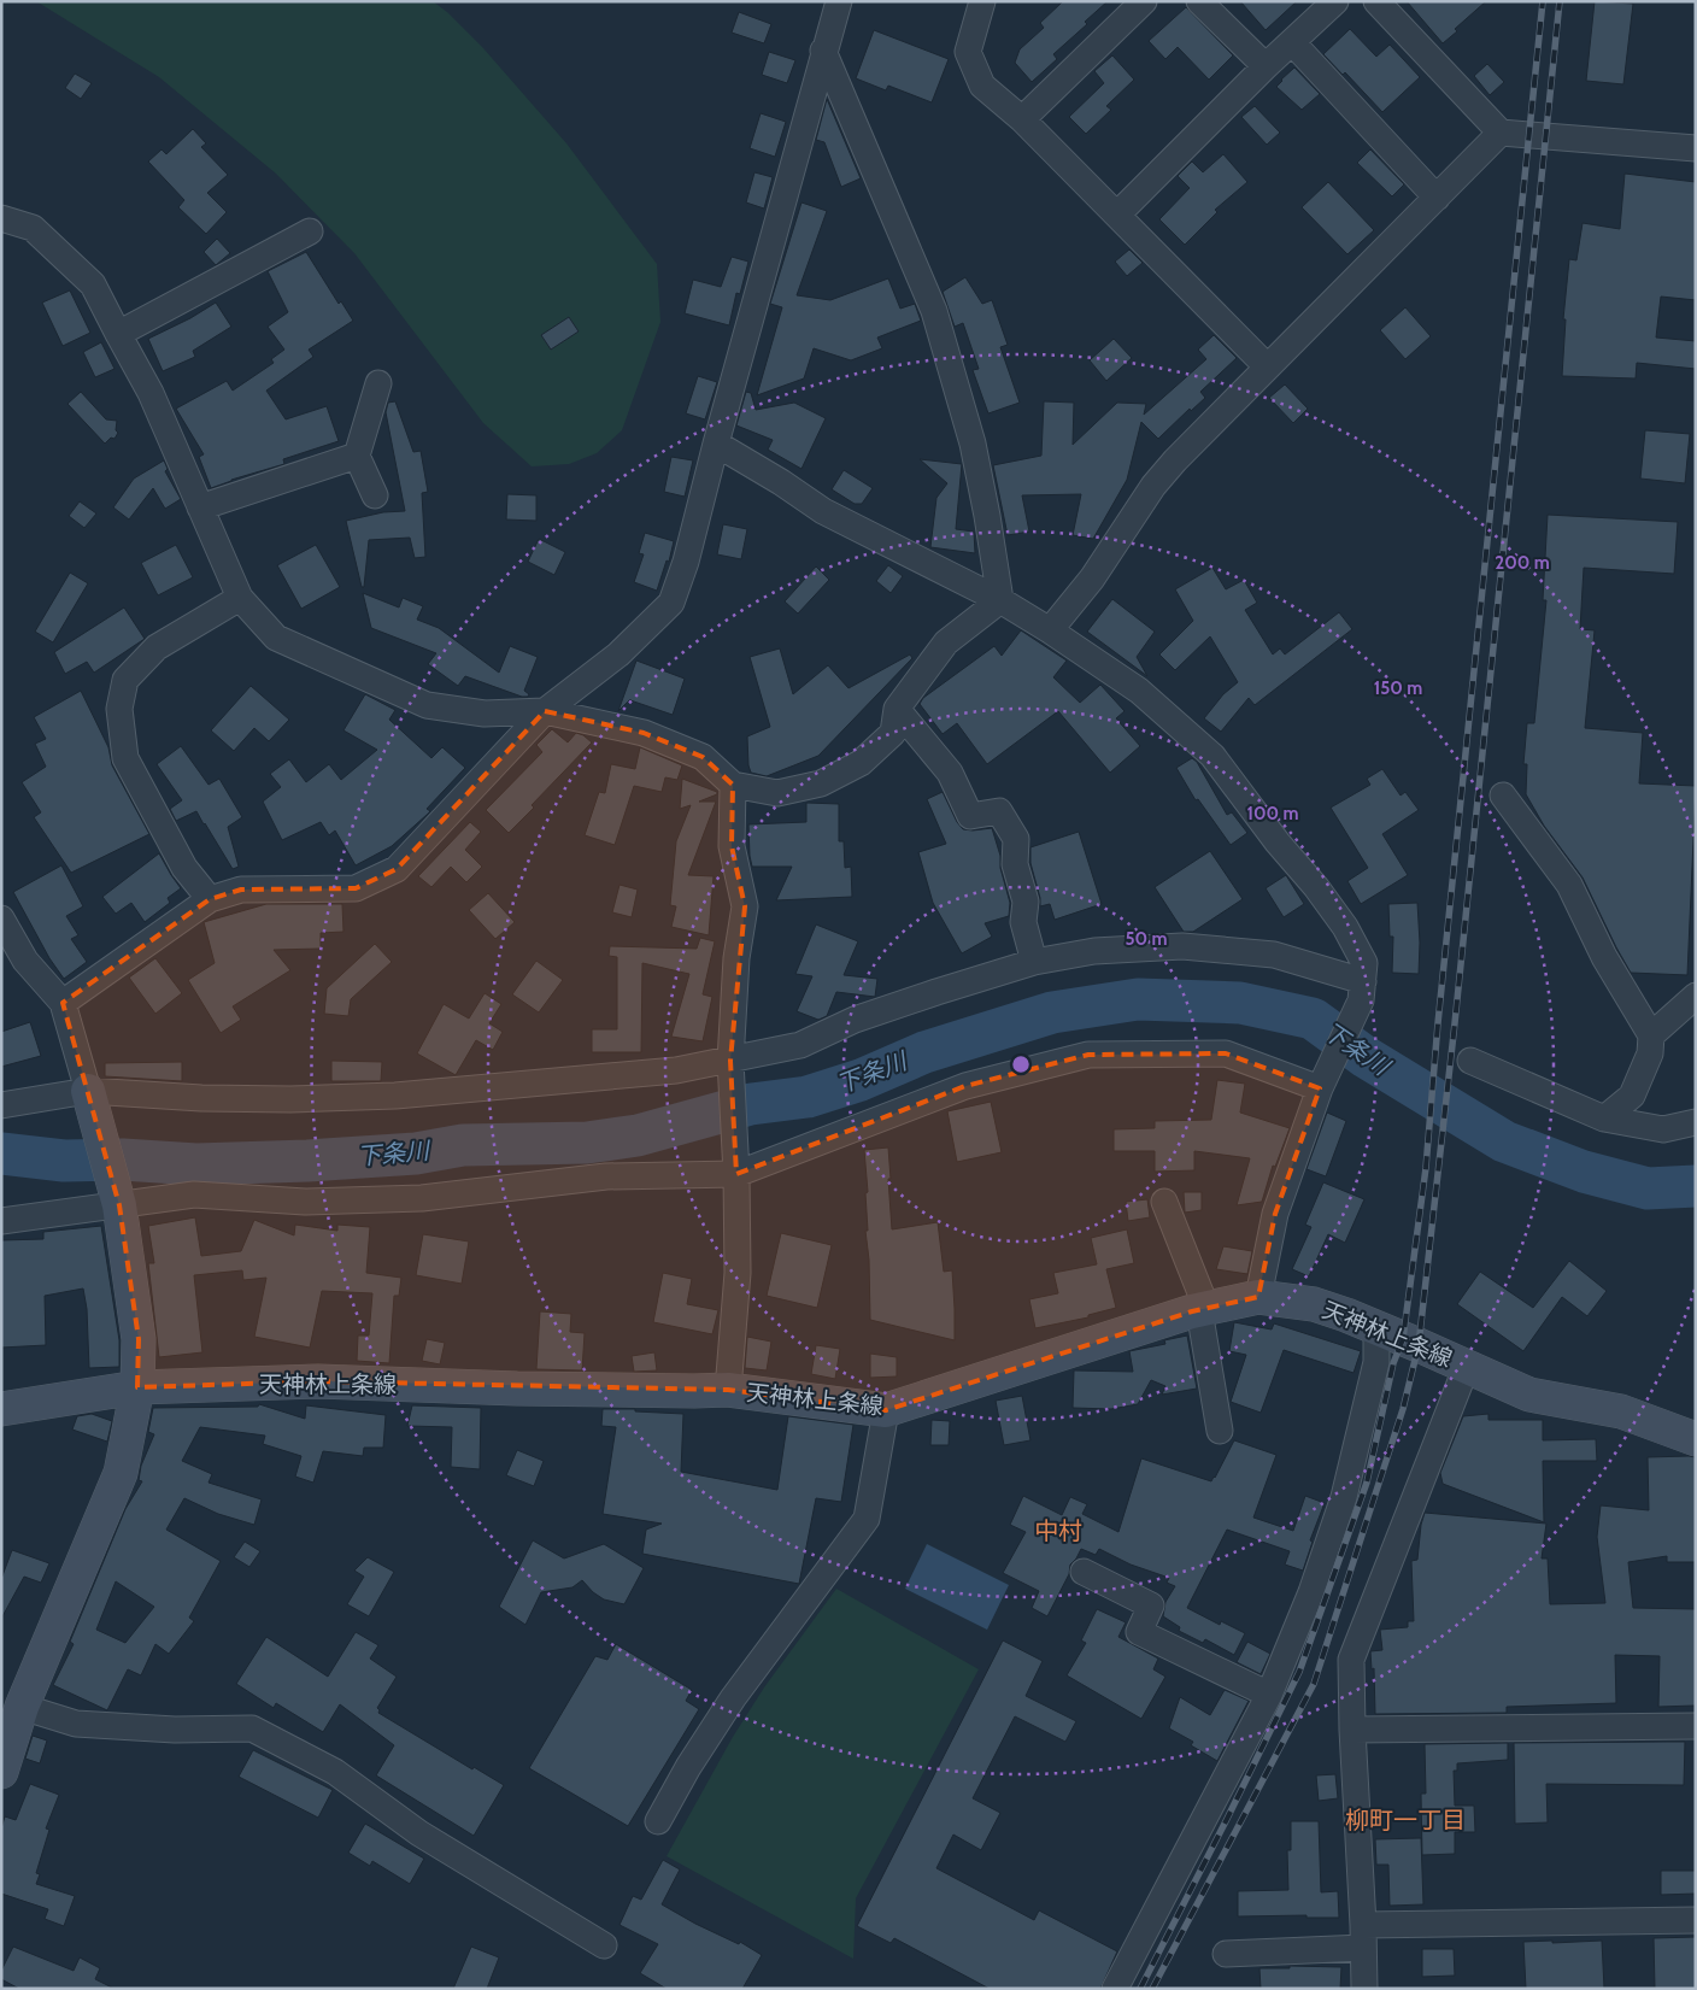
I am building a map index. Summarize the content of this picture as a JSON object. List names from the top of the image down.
{
  "streets": {
    "main road": ["天神林上条線"]
  },
  "districts": ["中村", "柳町一丁目"],
  "water": ["下条川"],
  "rings": [
    "200 m",
    "150 m",
    "100 m",
    "50 m"
  ]
}
